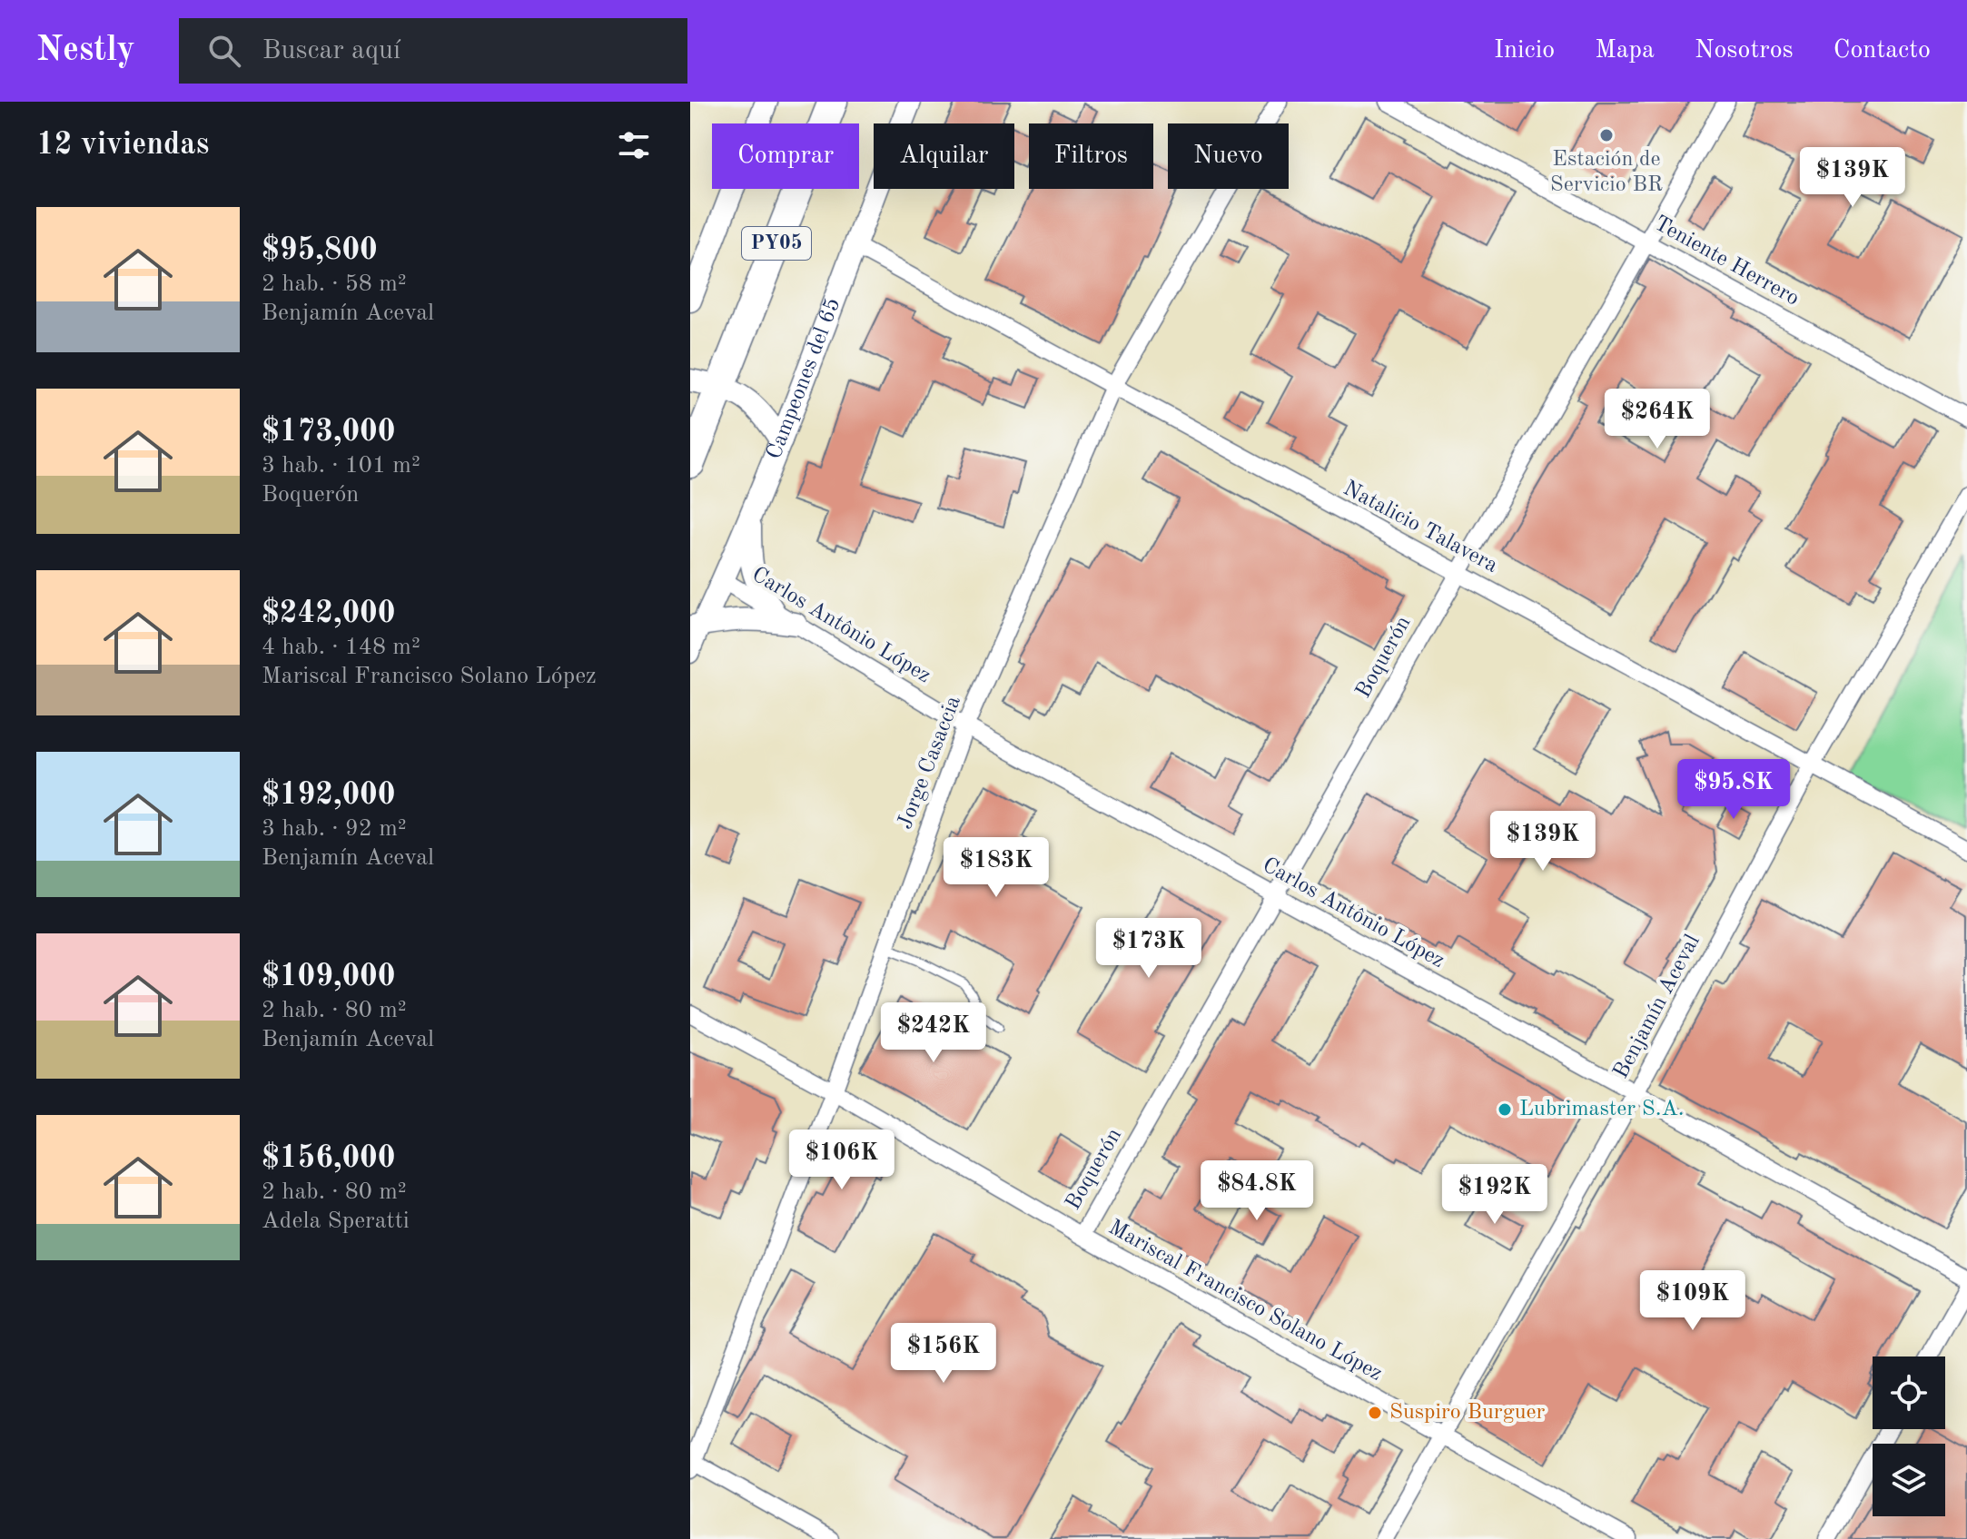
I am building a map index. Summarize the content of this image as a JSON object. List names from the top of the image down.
{
  "streets": {
    "highway": ["PY05"],
    "street": [
      "Teniente Herrero",
      "Campeones del 65",
      "Natalicio Talavera",
      "Carlos Antônio López",
      "Boquerón",
      "Jorge Casaccia",
      "Benjamín Aceval",
      "Mariscal Francisco Solano López"
    ]
  },
  "crossings": [
    ["Teniente Herrero", "Boquerón"],
    ["Campeones del 65", "Natalicio Talavera"],
    ["Campeones del 65", "Carlos Antônio López"],
    ["Natalicio Talavera", "Boquerón"],
    ["Natalicio Talavera", "Jorge Casaccia"],
    ["Natalicio Talavera", "Benjamín Aceval"],
    ["Carlos Antônio López", "Boquerón"],
    ["Carlos Antônio López", "Jorge Casaccia"],
    ["Carlos Antônio López", "Benjamín Aceval"],
    ["Boquerón", "Mariscal Francisco Solano López"],
    ["Jorge Casaccia", "Mariscal Francisco Solano López"],
    ["Benjamín Aceval", "Mariscal Francisco Solano López"]
  ],
  "places": ["Estación de Servicio BR", "Lubrimaster S.A.", "Suspiro Burguer"],
  "page": {
    "header": "Nestly",
    "search": "Buscar aquí",
    "nav": [
      "Inicio",
      "Mapa",
      "Nosotros",
      "Contacto"
    ],
    "heading": "12 viviendas",
    "chip": [
      "Comprar",
      "Alquilar",
      "Filtros",
      "Nuevo"
    ],
    "price": [
      "$139K",
      "$264K",
      "$95.8K",
      "$139K",
      "$183K",
      "$173K",
      "$242K",
      "$106K",
      "$84.8K",
      "$192K",
      "$109K",
      "$156K"
    ],
    "list": [
      {
        "name": "$95,800",
        "note": "2 hab. · 58 m² · Benjamín Aceval"
      },
      {
        "name": "$173,000",
        "note": "3 hab. · 101 m² · Boquerón"
      },
      {
        "name": "$242,000",
        "note": "4 hab. · 148 m² · Mariscal Francisco Solano López"
      },
      {
        "name": "$192,000",
        "note": "3 hab. · 92 m² · Benjamín Aceval"
      },
      {
        "name": "$109,000",
        "note": "2 hab. · 80 m² · Benjamín Aceval"
      },
      {
        "name": "$156,000",
        "note": "2 hab. · 80 m² · Adela Speratti"
      }
    ]
  }
}
